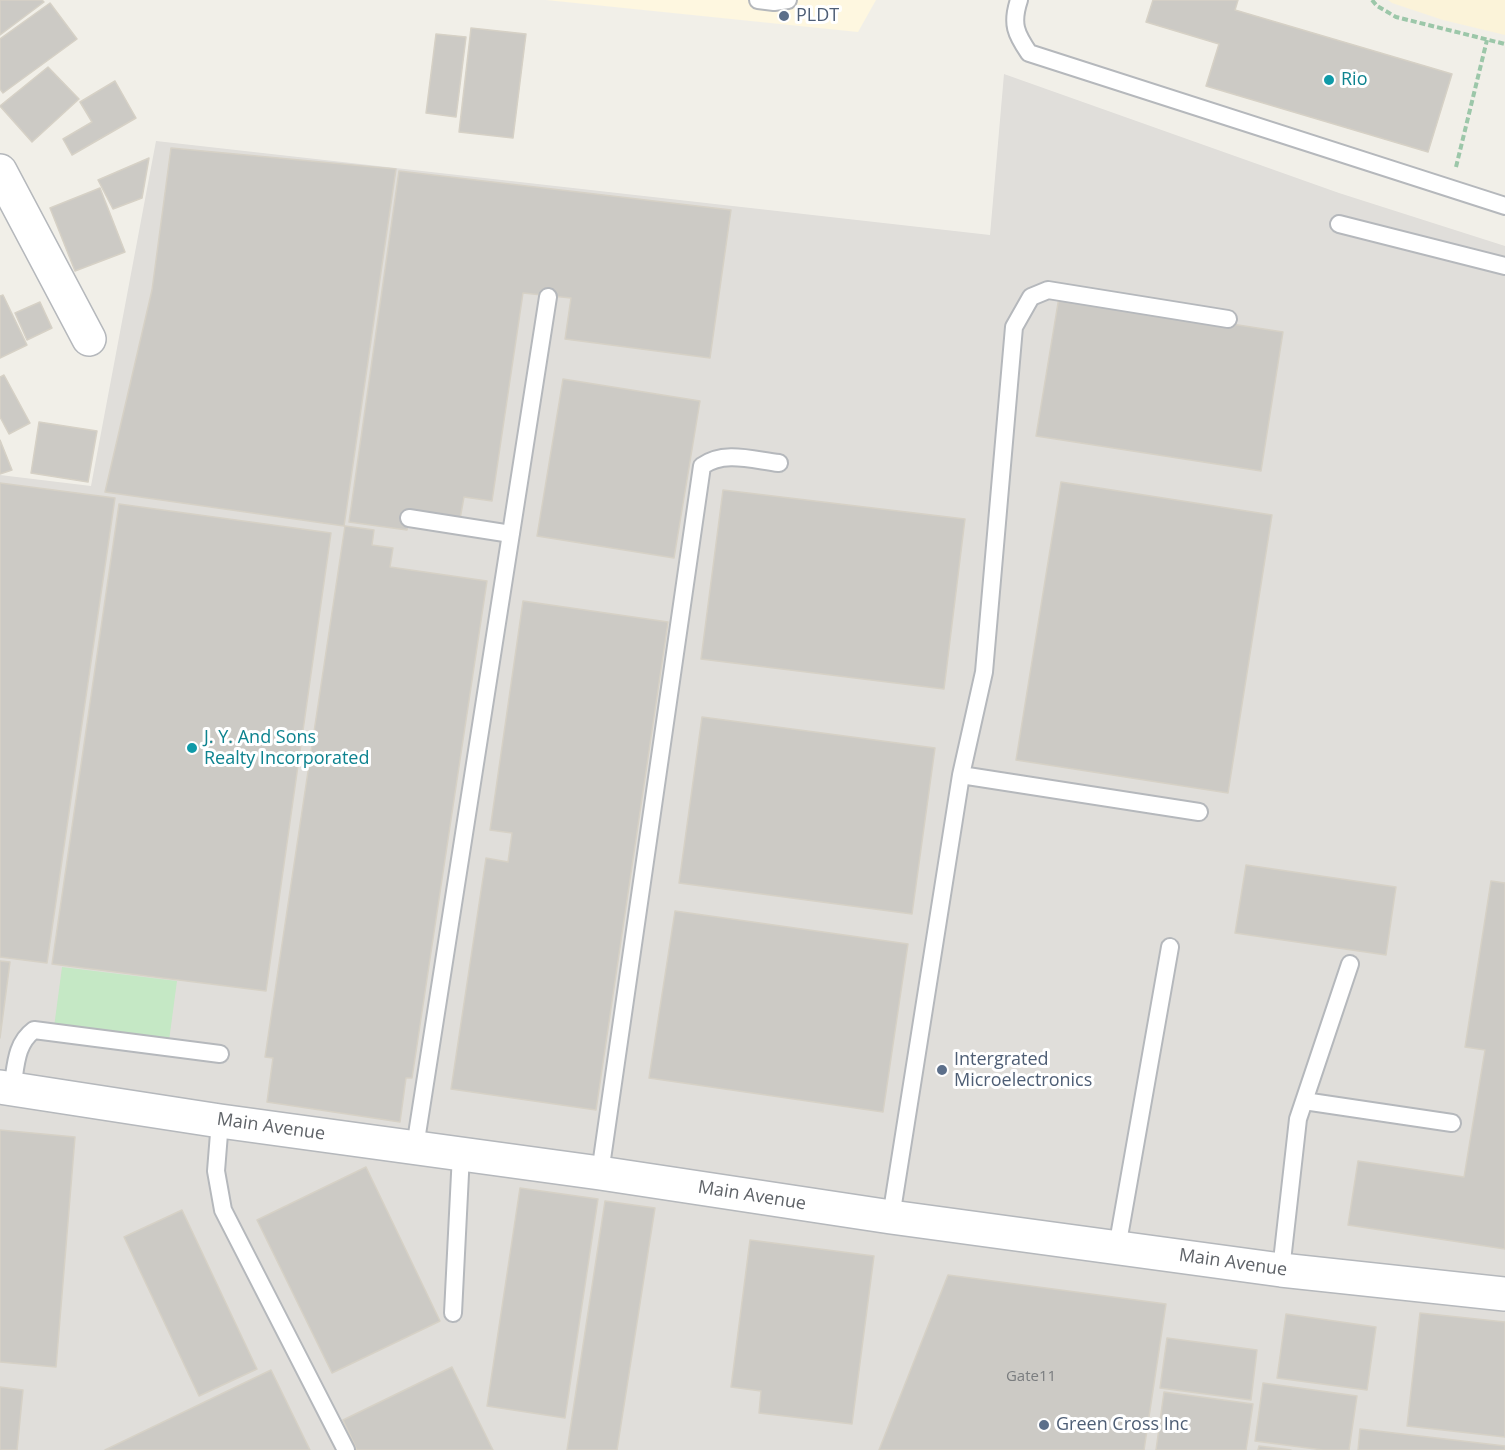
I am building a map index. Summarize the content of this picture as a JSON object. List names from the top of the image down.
{
  "streets": {
    "street": ["Main Avenue"]
  },
  "places": [
    "PLDT",
    "Rio",
    "J. Y. And Sons Realty Incorporated",
    "Intergrated Microelectronics",
    "Green Cross Inc"
  ],
  "house_numbers": ["Gate11"]
}
